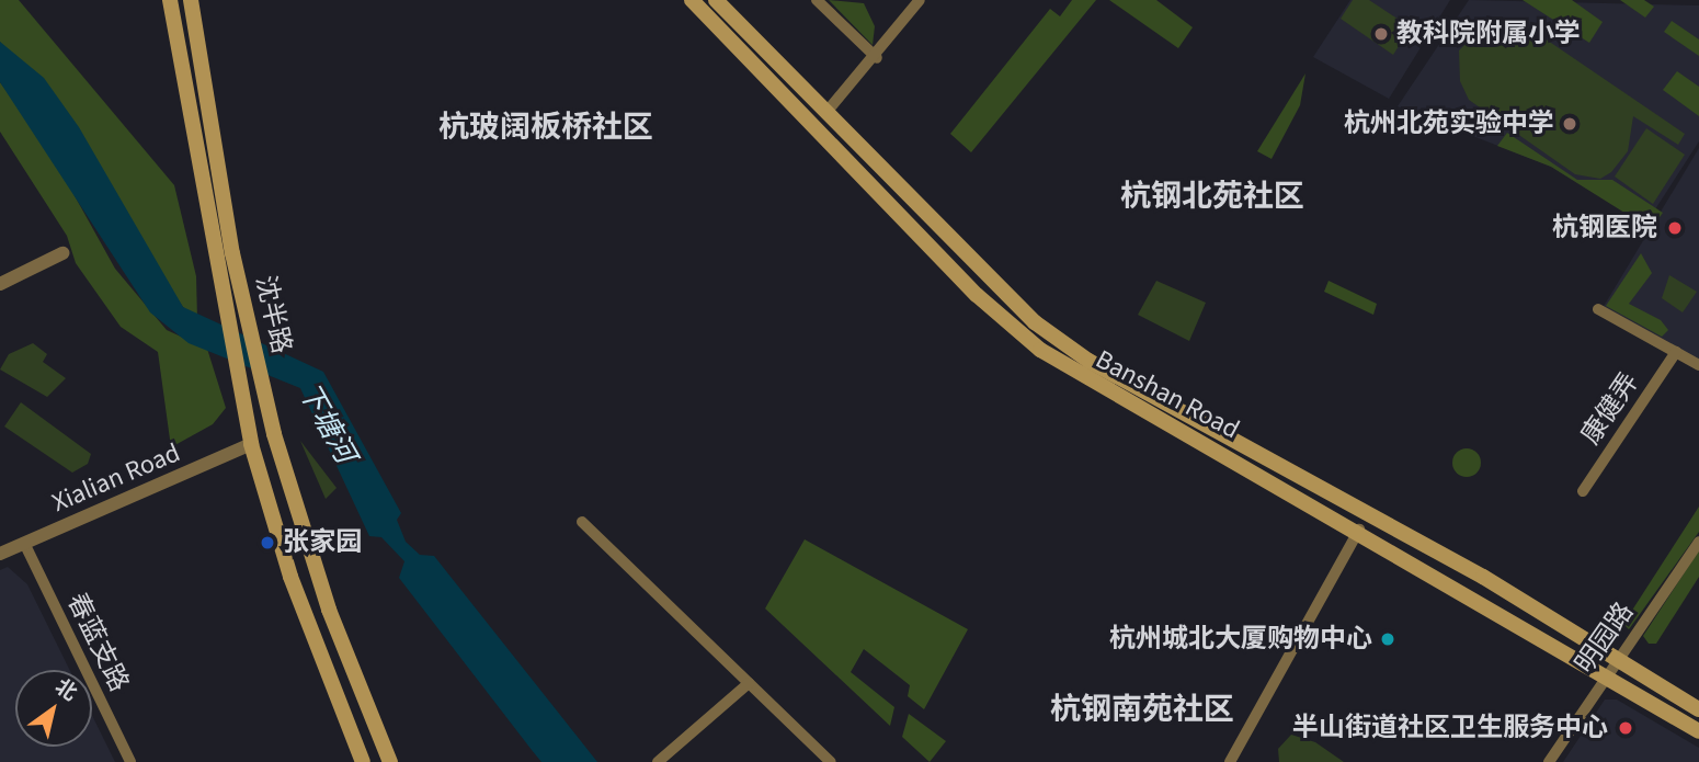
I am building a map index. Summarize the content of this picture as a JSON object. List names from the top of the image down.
{
  "streets": {
    "main road": ["沈半路", "Banshan Road"],
    "street": [
      "康健弄",
      "Xialian Road",
      "明园路",
      "春蓝支路"
    ]
  },
  "crossings": [
    ["沈半路", "Xialian Road"],
    ["Banshan Road", "明园路"],
    ["Xialian Road", "春蓝支路"]
  ],
  "districts": ["杭玻阔板桥社区", "杭钢北苑社区", "杭钢南苑社区"],
  "water": ["下塘河"],
  "places": [
    "教科院附属小学",
    "杭州北苑实验中学",
    "杭钢医院",
    "张家园",
    "杭州城北大厦购物中心",
    "半山街道社区卫生服务中心"
  ],
  "north": "top right"
}
